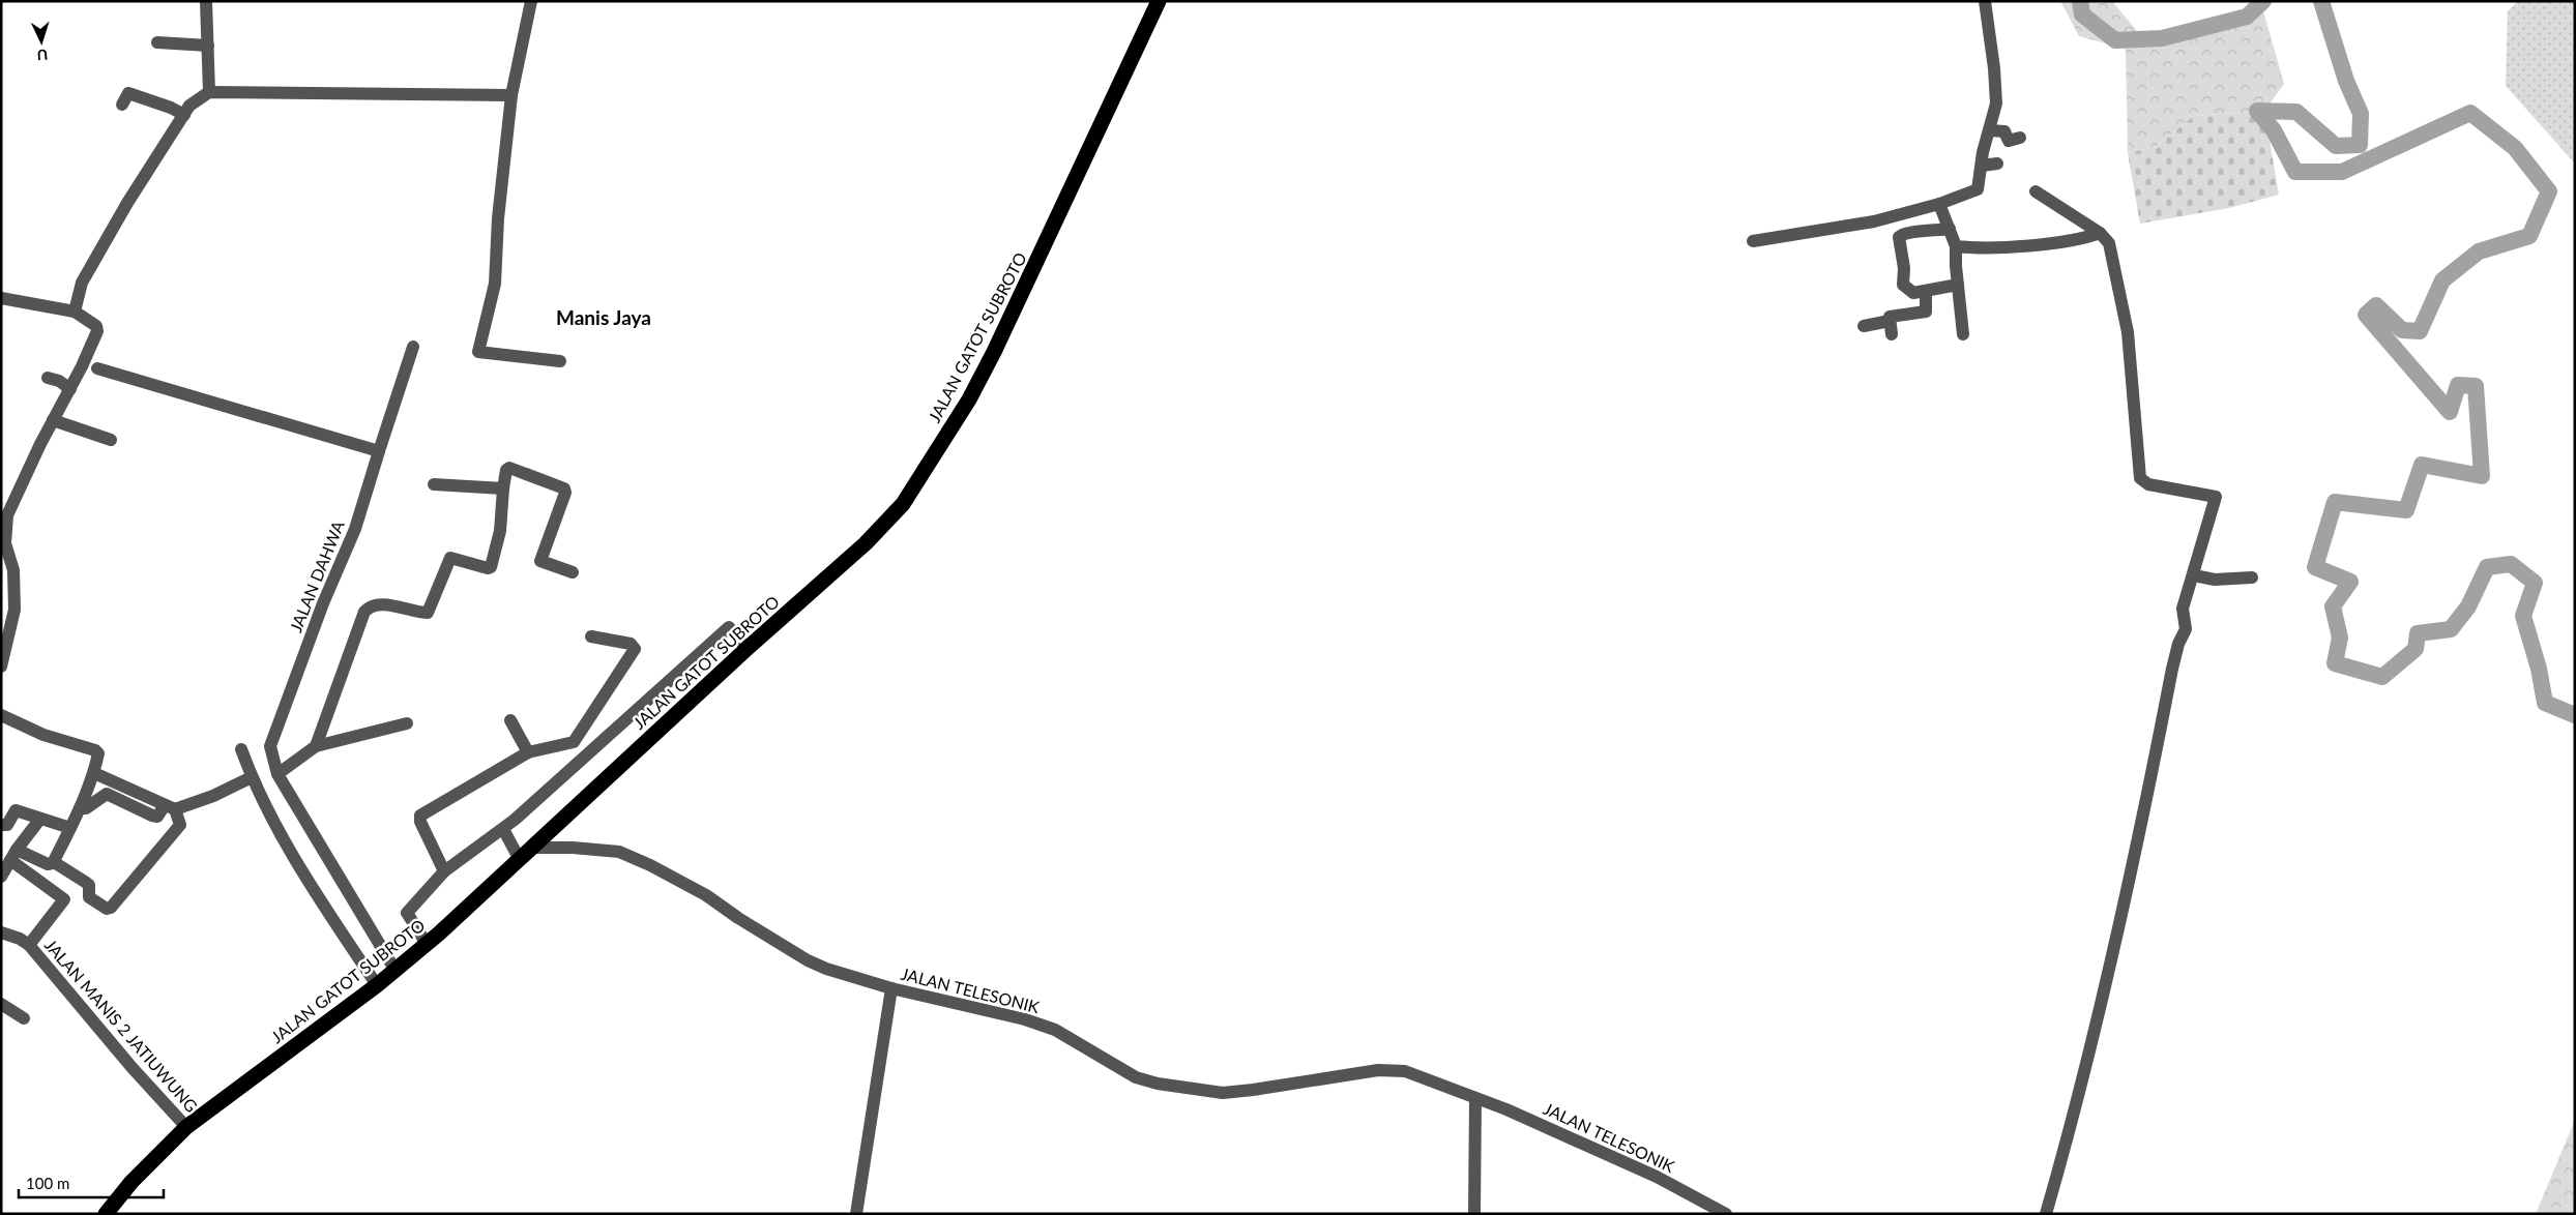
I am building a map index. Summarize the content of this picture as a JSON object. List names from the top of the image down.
{
  "streets": {
    "highway": ["JALAN GATOT SUBROTO"],
    "street": ["JALAN DAHWA", "JALAN TELESONIK", "JALAN MANIS 2 JATIUWUNG"]
  },
  "crossings": [
    ["JALAN GATOT SUBROTO", "JALAN DAHWA"],
    ["JALAN GATOT SUBROTO", "JALAN TELESONIK"],
    ["JALAN GATOT SUBROTO", "JALAN MANIS 2 JATIUWUNG"]
  ],
  "districts": ["Manis Jaya"],
  "scale_bar": "100 m",
  "north": "bottom"
}
